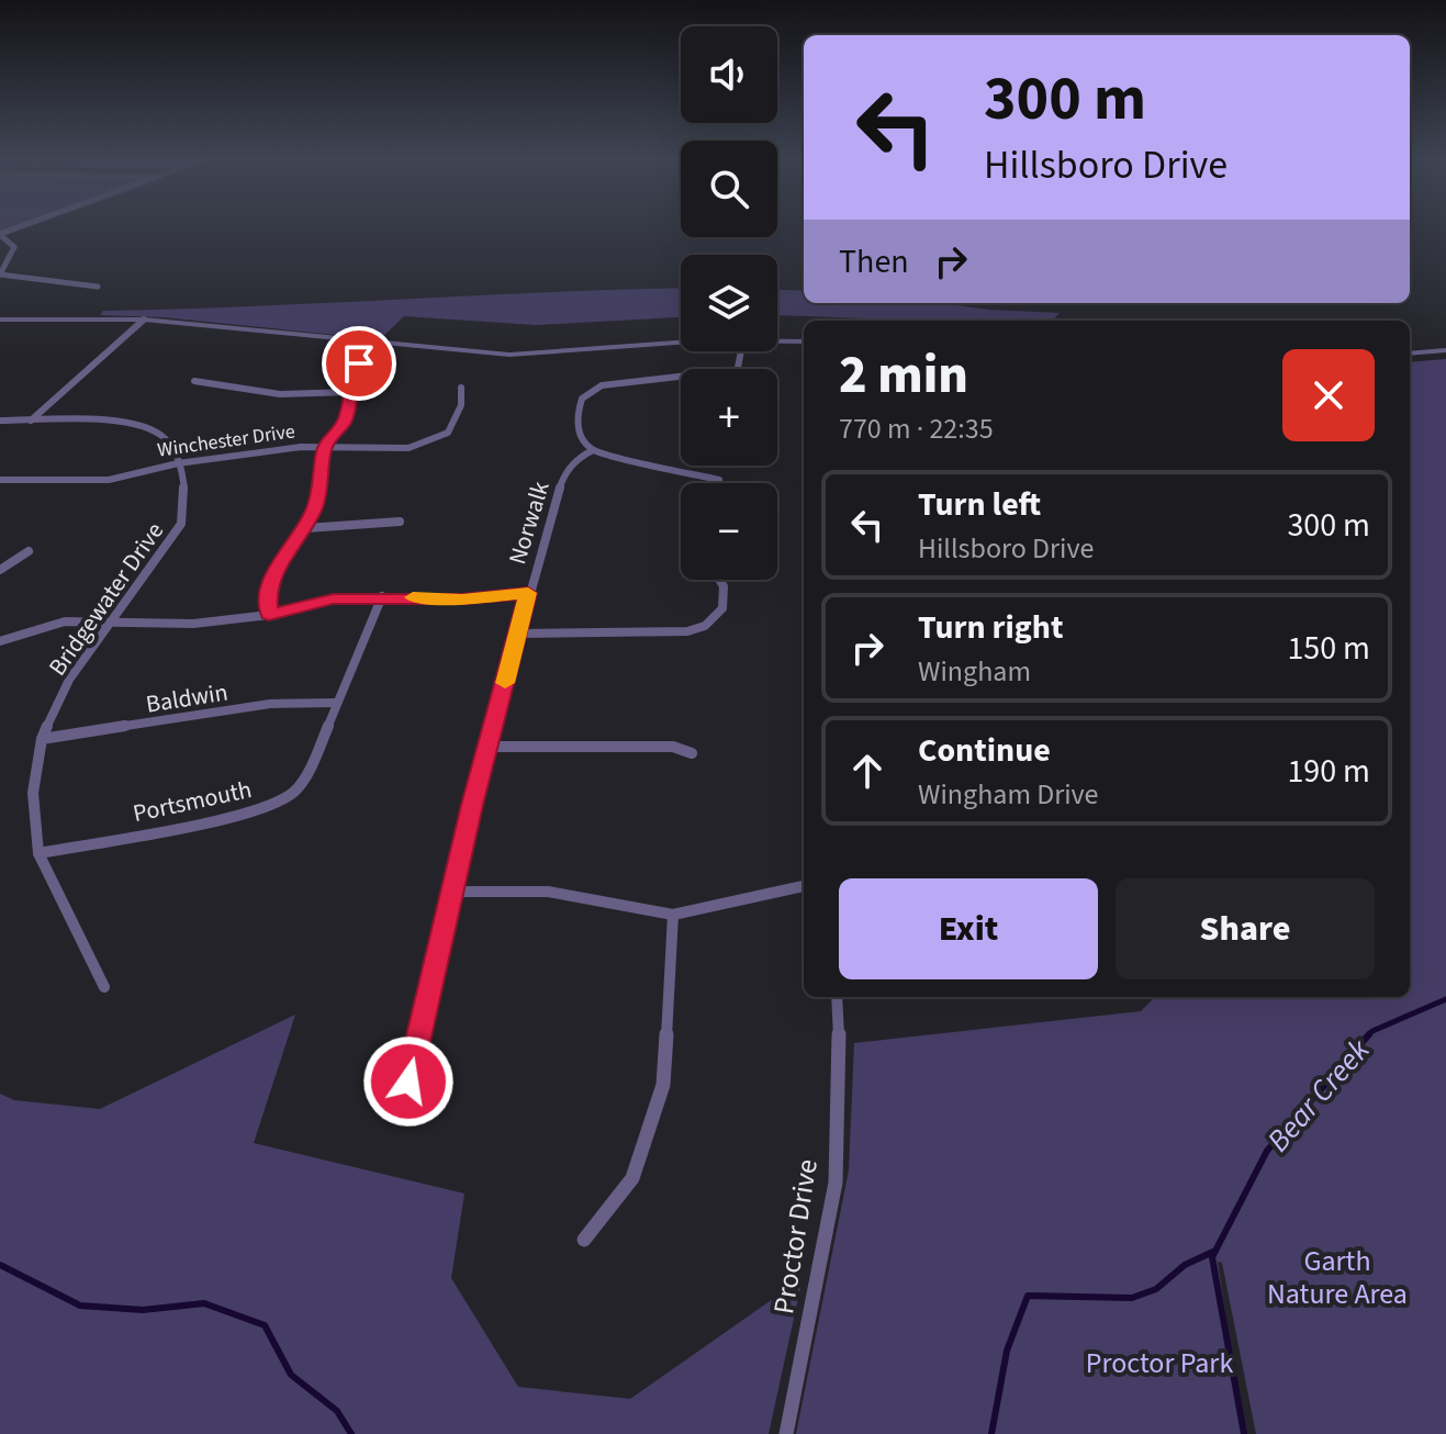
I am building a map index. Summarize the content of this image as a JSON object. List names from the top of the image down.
{
  "streets": {
    "street": [
      "Winchester Drive",
      "Norwalk",
      "Bridgewater Drive",
      "Baldwin",
      "Portsmouth",
      "Proctor Drive"
    ]
  },
  "crossings": [
    ["Winchester Drive", "Bridgewater Drive"],
    ["Bridgewater Drive", "Baldwin"],
    ["Bridgewater Drive", "Portsmouth"],
    ["Baldwin", "Portsmouth"]
  ],
  "water": ["Bear Creek"],
  "parks": ["Garth Nature Area", "Proctor Park"],
  "page": {
    "map_buttons": ["+", "−"],
    "turn": ["300 m", "Hillsboro Drive"],
    "then": "Then",
    "heading": ["2 min", "770 m · 22:35"],
    "list": [
      {
        "name": "Turn left",
        "note": "Hillsboro Drive",
        "value": "300 m"
      },
      {
        "name": "Turn right",
        "note": "Wingham",
        "value": "150 m"
      },
      {
        "name": "Continue",
        "note": "Wingham Drive",
        "value": "190 m"
      }
    ],
    "buttons": ["Exit", "Share"]
  }
}
